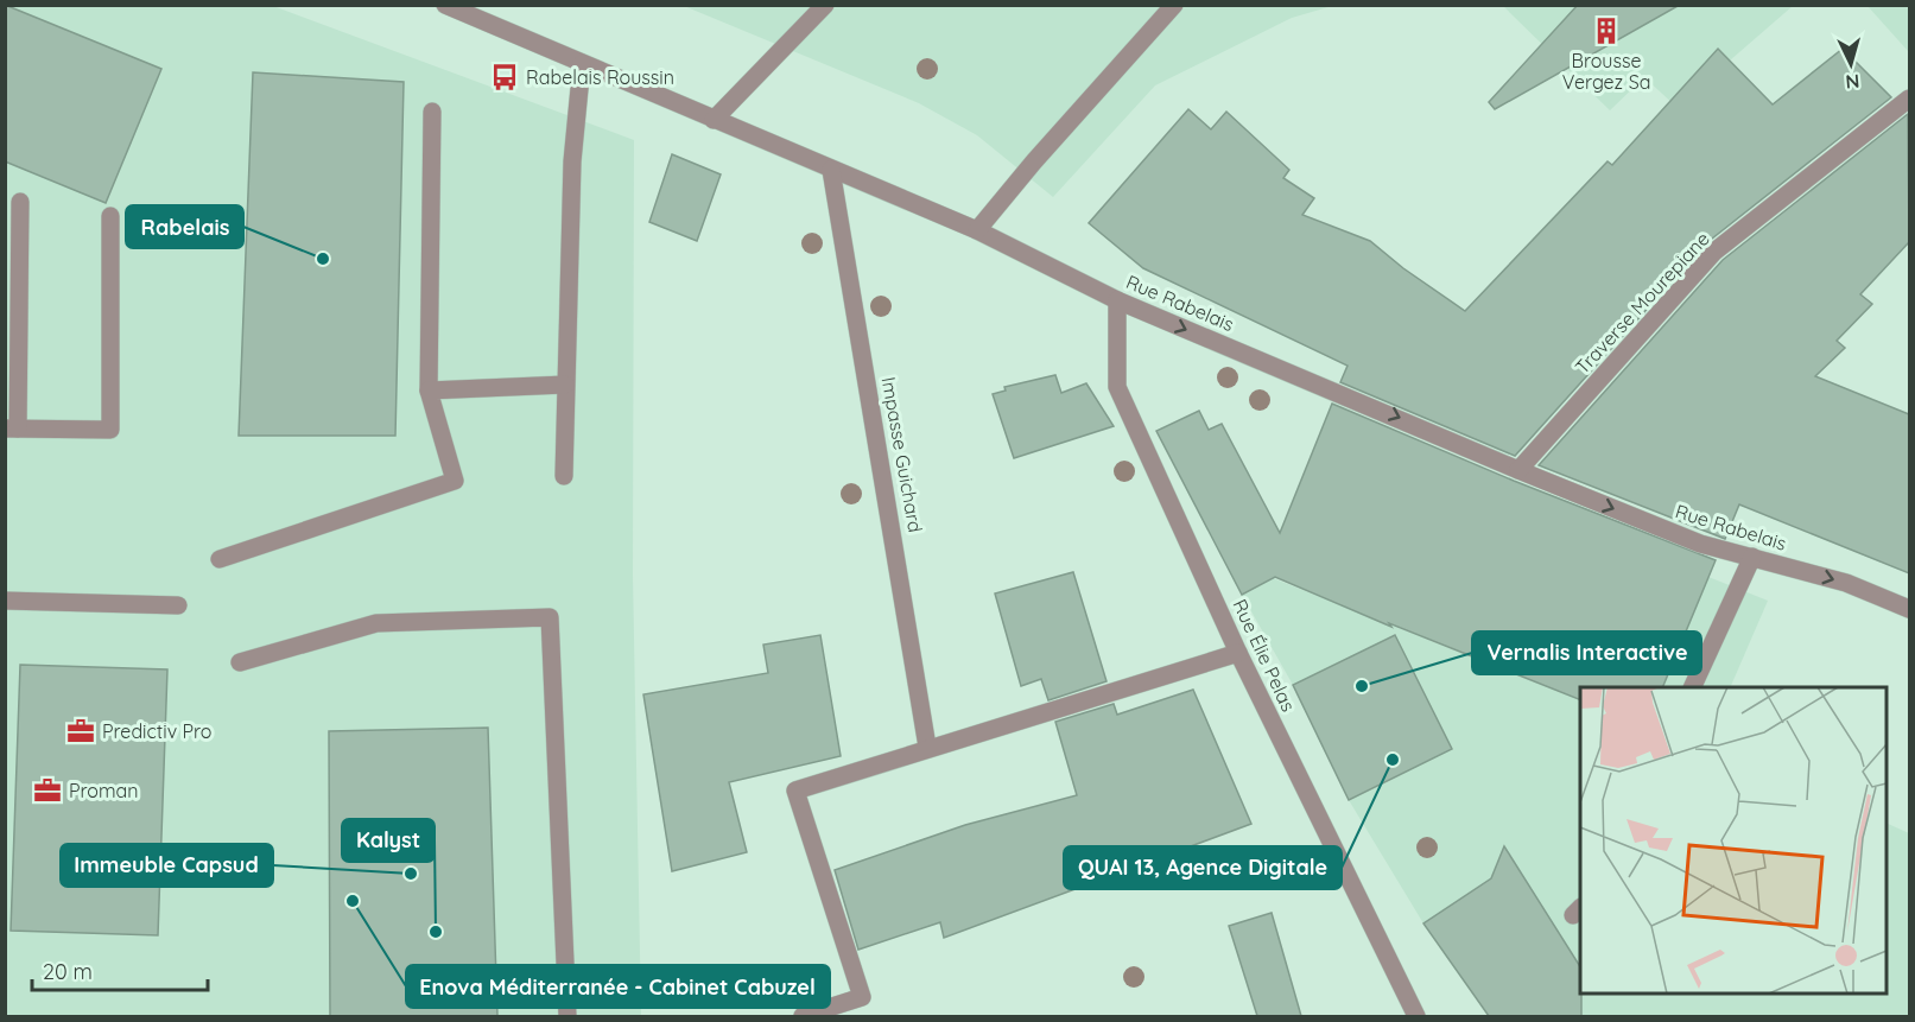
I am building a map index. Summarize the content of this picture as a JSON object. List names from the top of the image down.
{
  "streets": {
    "street": [
      "Rue Rabelais",
      "Traverse Mourepiane",
      "Impasse Guichard",
      "Rue Élie Pelas"
    ]
  },
  "crossings": [
    ["Rue Rabelais", "Traverse Mourepiane"],
    ["Rue Rabelais", "Impasse Guichard"],
    ["Rue Rabelais", "Rue Élie Pelas"]
  ],
  "one_way": ["Rue Rabelais"],
  "places": {
    "building": ["Brousse Vergez Sa"],
    "bus stop": ["Rabelais Roussin"],
    "other": [
      "Rabelais",
      "Vernalis Interactive",
      "QUAI 13, Agence Digitale",
      "Immeuble Capsud",
      "Enova Méditerranée - Cabinet Cabuzel",
      "Kalyst"
    ],
    "office": ["Predictiv Pro", "Proman"]
  },
  "scale_bar": "20 m",
  "north": "bottom"
}
